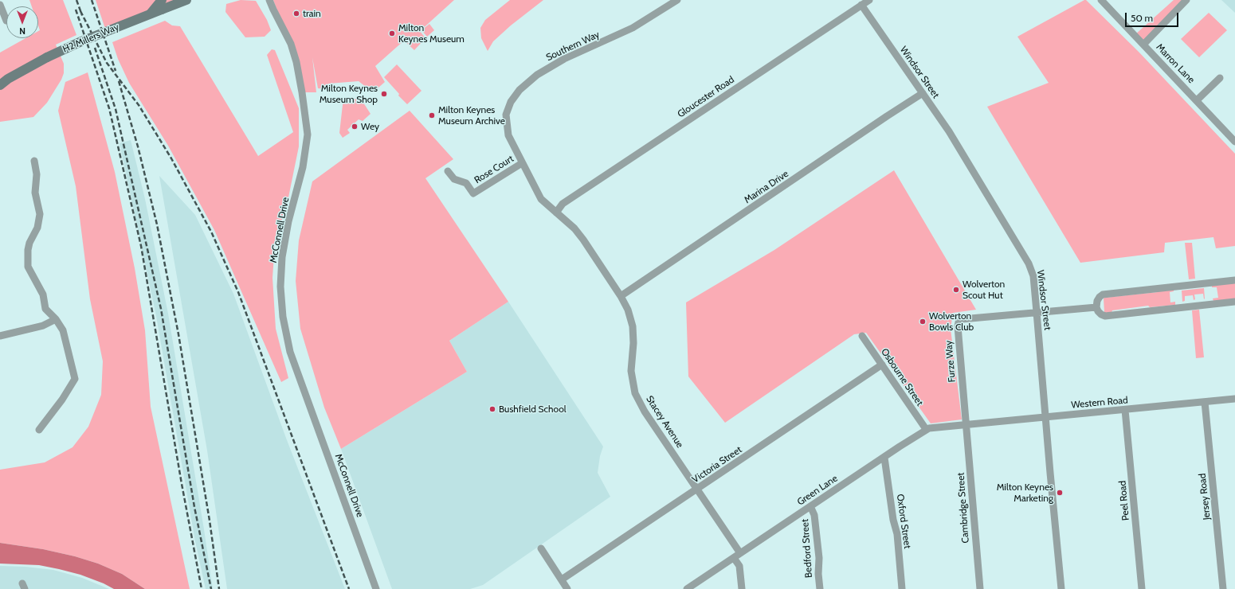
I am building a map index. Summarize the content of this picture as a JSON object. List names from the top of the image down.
{
  "streets": {
    "street": [
      "H2 Millers Way",
      "Southern Way",
      "Marron Lane",
      "Windsor Street",
      "Gloucester Road",
      "Rose Court",
      "Marina Drive",
      "McConnell Drive",
      "Furze Way",
      "Osbourne Street",
      "Western Road",
      "Stacey Avenue",
      "Victoria Street",
      "Green Lane",
      "Jersey Road",
      "Peel Road",
      "Cambridge Street",
      "Oxford Street",
      "Bedford Street"
    ]
  },
  "crossings": [
    ["Southern Way", "Gloucester Road"],
    ["Southern Way", "Rose Court"],
    ["Southern Way", "Stacey Avenue"],
    ["Windsor Street", "Gloucester Road"],
    ["Windsor Street", "Marina Drive"],
    ["Windsor Street", "Furze Way"],
    ["Windsor Street", "Western Road"],
    ["Gloucester Road", "Stacey Avenue"],
    ["Marina Drive", "Stacey Avenue"],
    ["Furze Way", "Western Road"],
    ["Furze Way", "Green Lane"],
    ["Furze Way", "Cambridge Street"],
    ["Osbourne Street", "Victoria Street"],
    ["Osbourne Street", "Green Lane"],
    ["Western Road", "Green Lane"],
    ["Western Road", "Jersey Road"],
    ["Western Road", "Peel Road"],
    ["Western Road", "Cambridge Street"],
    ["Stacey Avenue", "Victoria Street"],
    ["Stacey Avenue", "Green Lane"],
    ["Green Lane", "Cambridge Street"],
    ["Green Lane", "Oxford Street"],
    ["Green Lane", "Bedford Street"]
  ],
  "places": [
    "train",
    "Milton Keynes Museum",
    "Milton Keynes Museum Shop",
    "Milton Keynes Museum Archive",
    "Wey",
    "Wolverton Scout Hut",
    "Wolverton Bowls Club",
    "Bushfield School",
    "Milton Keynes Marketing"
  ],
  "scale_bar": "50 m",
  "north": "bottom"
}
